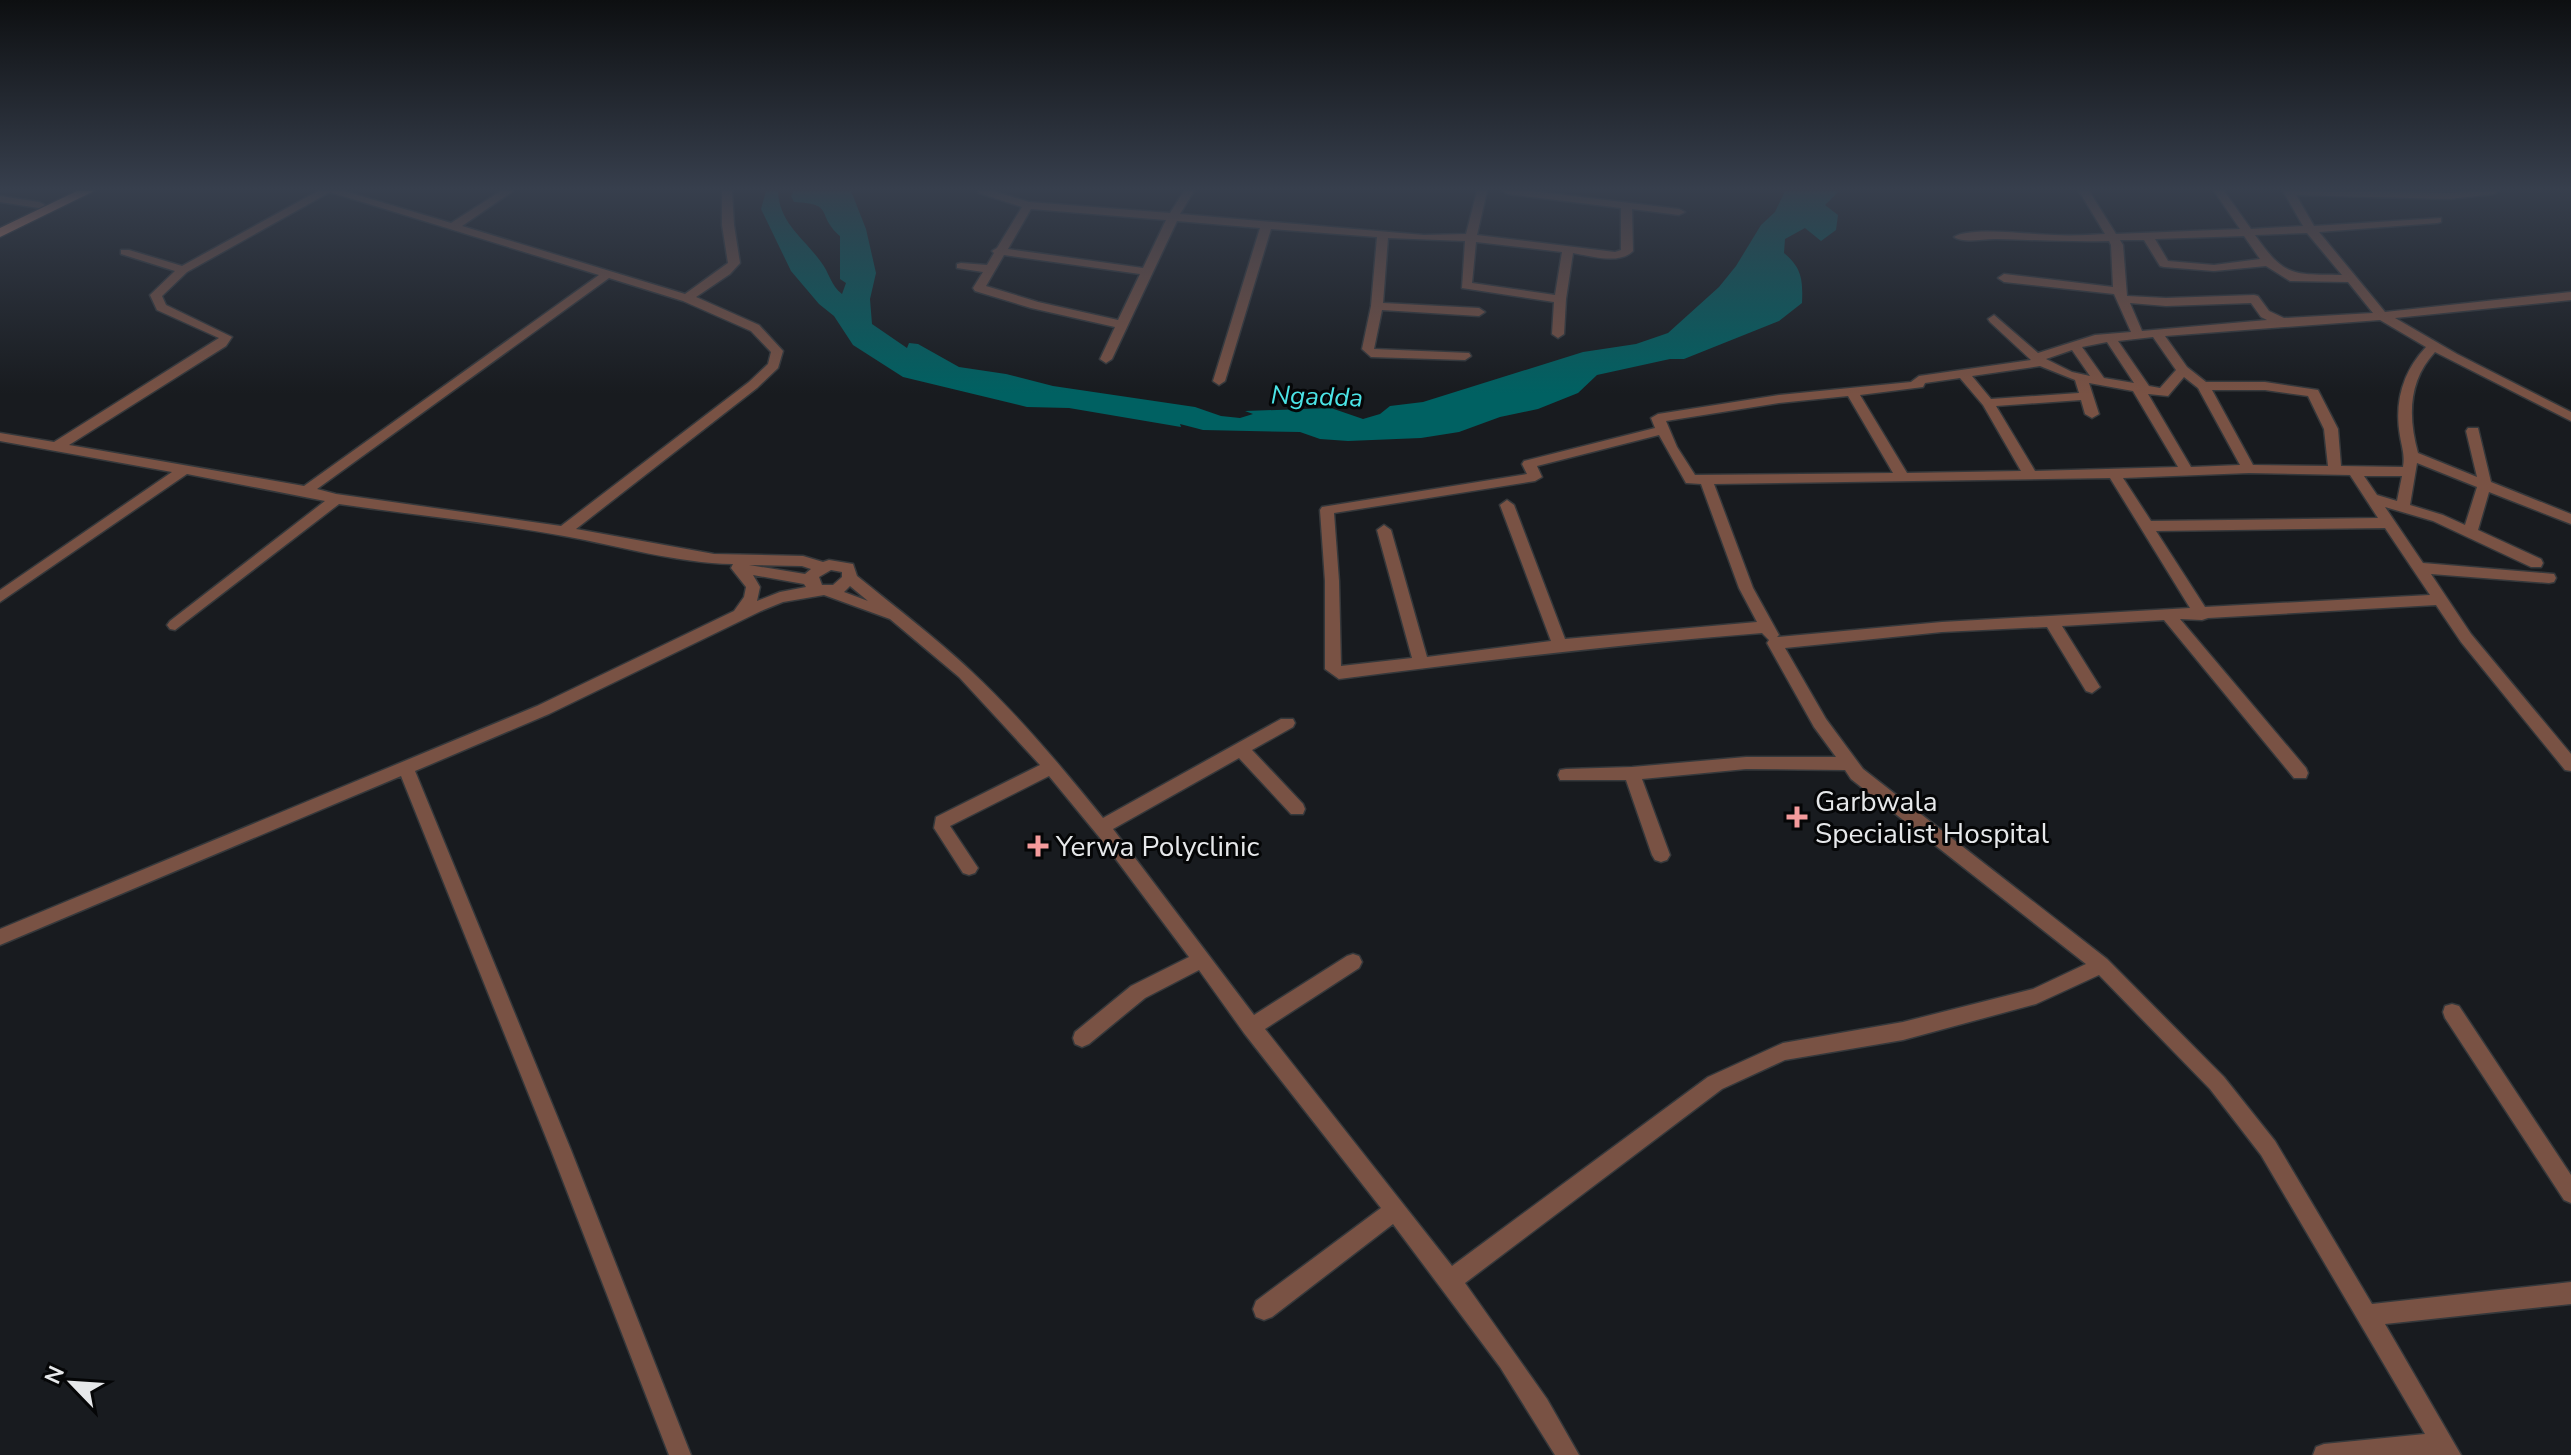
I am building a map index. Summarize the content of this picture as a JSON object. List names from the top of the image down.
{
  "water": ["Ngadda"],
  "places": {
    "health": ["Garbwala Specialist Hospital", "Yerwa Polyclinic"]
  },
  "north": "top left"
}
